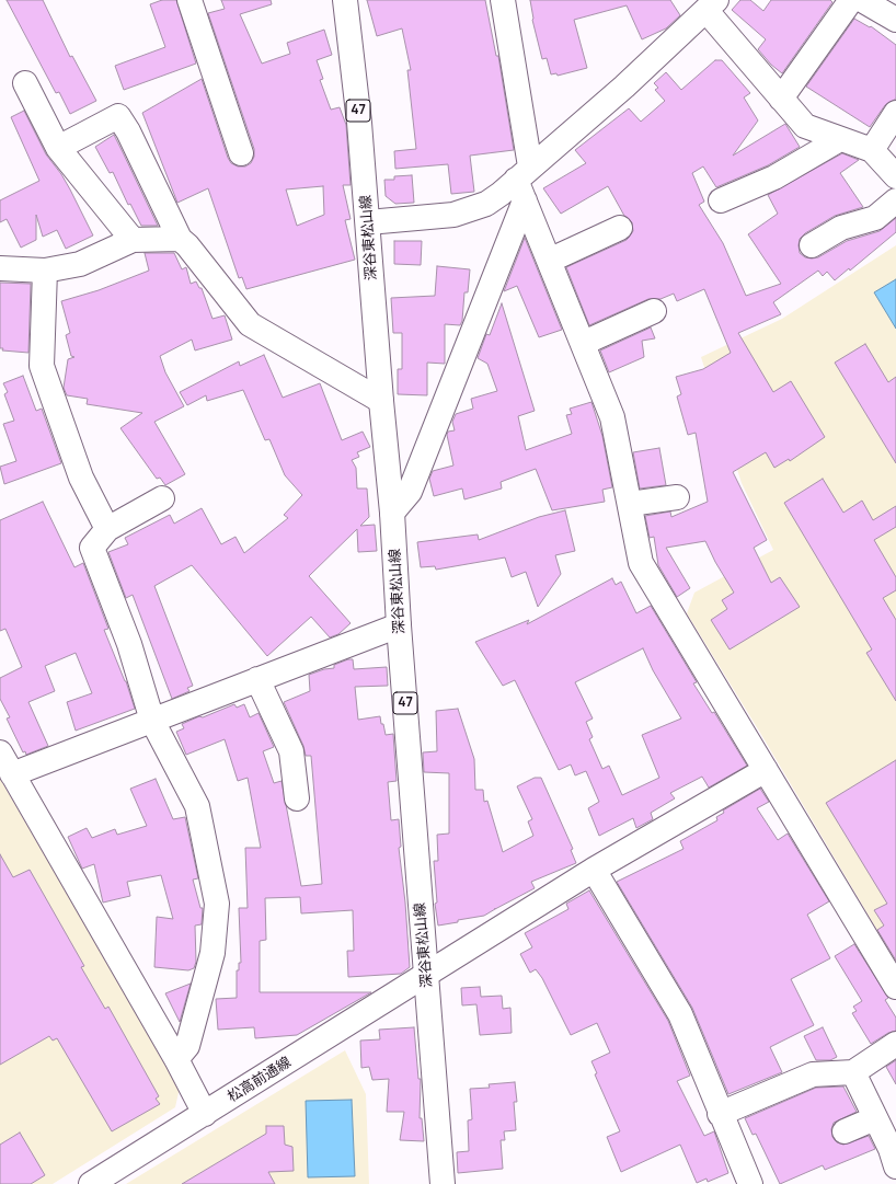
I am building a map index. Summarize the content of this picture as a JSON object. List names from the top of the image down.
{
  "streets": {
    "street": ["47", "深谷東松山線", "松高前通線"]
  },
  "crossings": [
    ["深谷東松山線", "松高前通線"]
  ]
}
